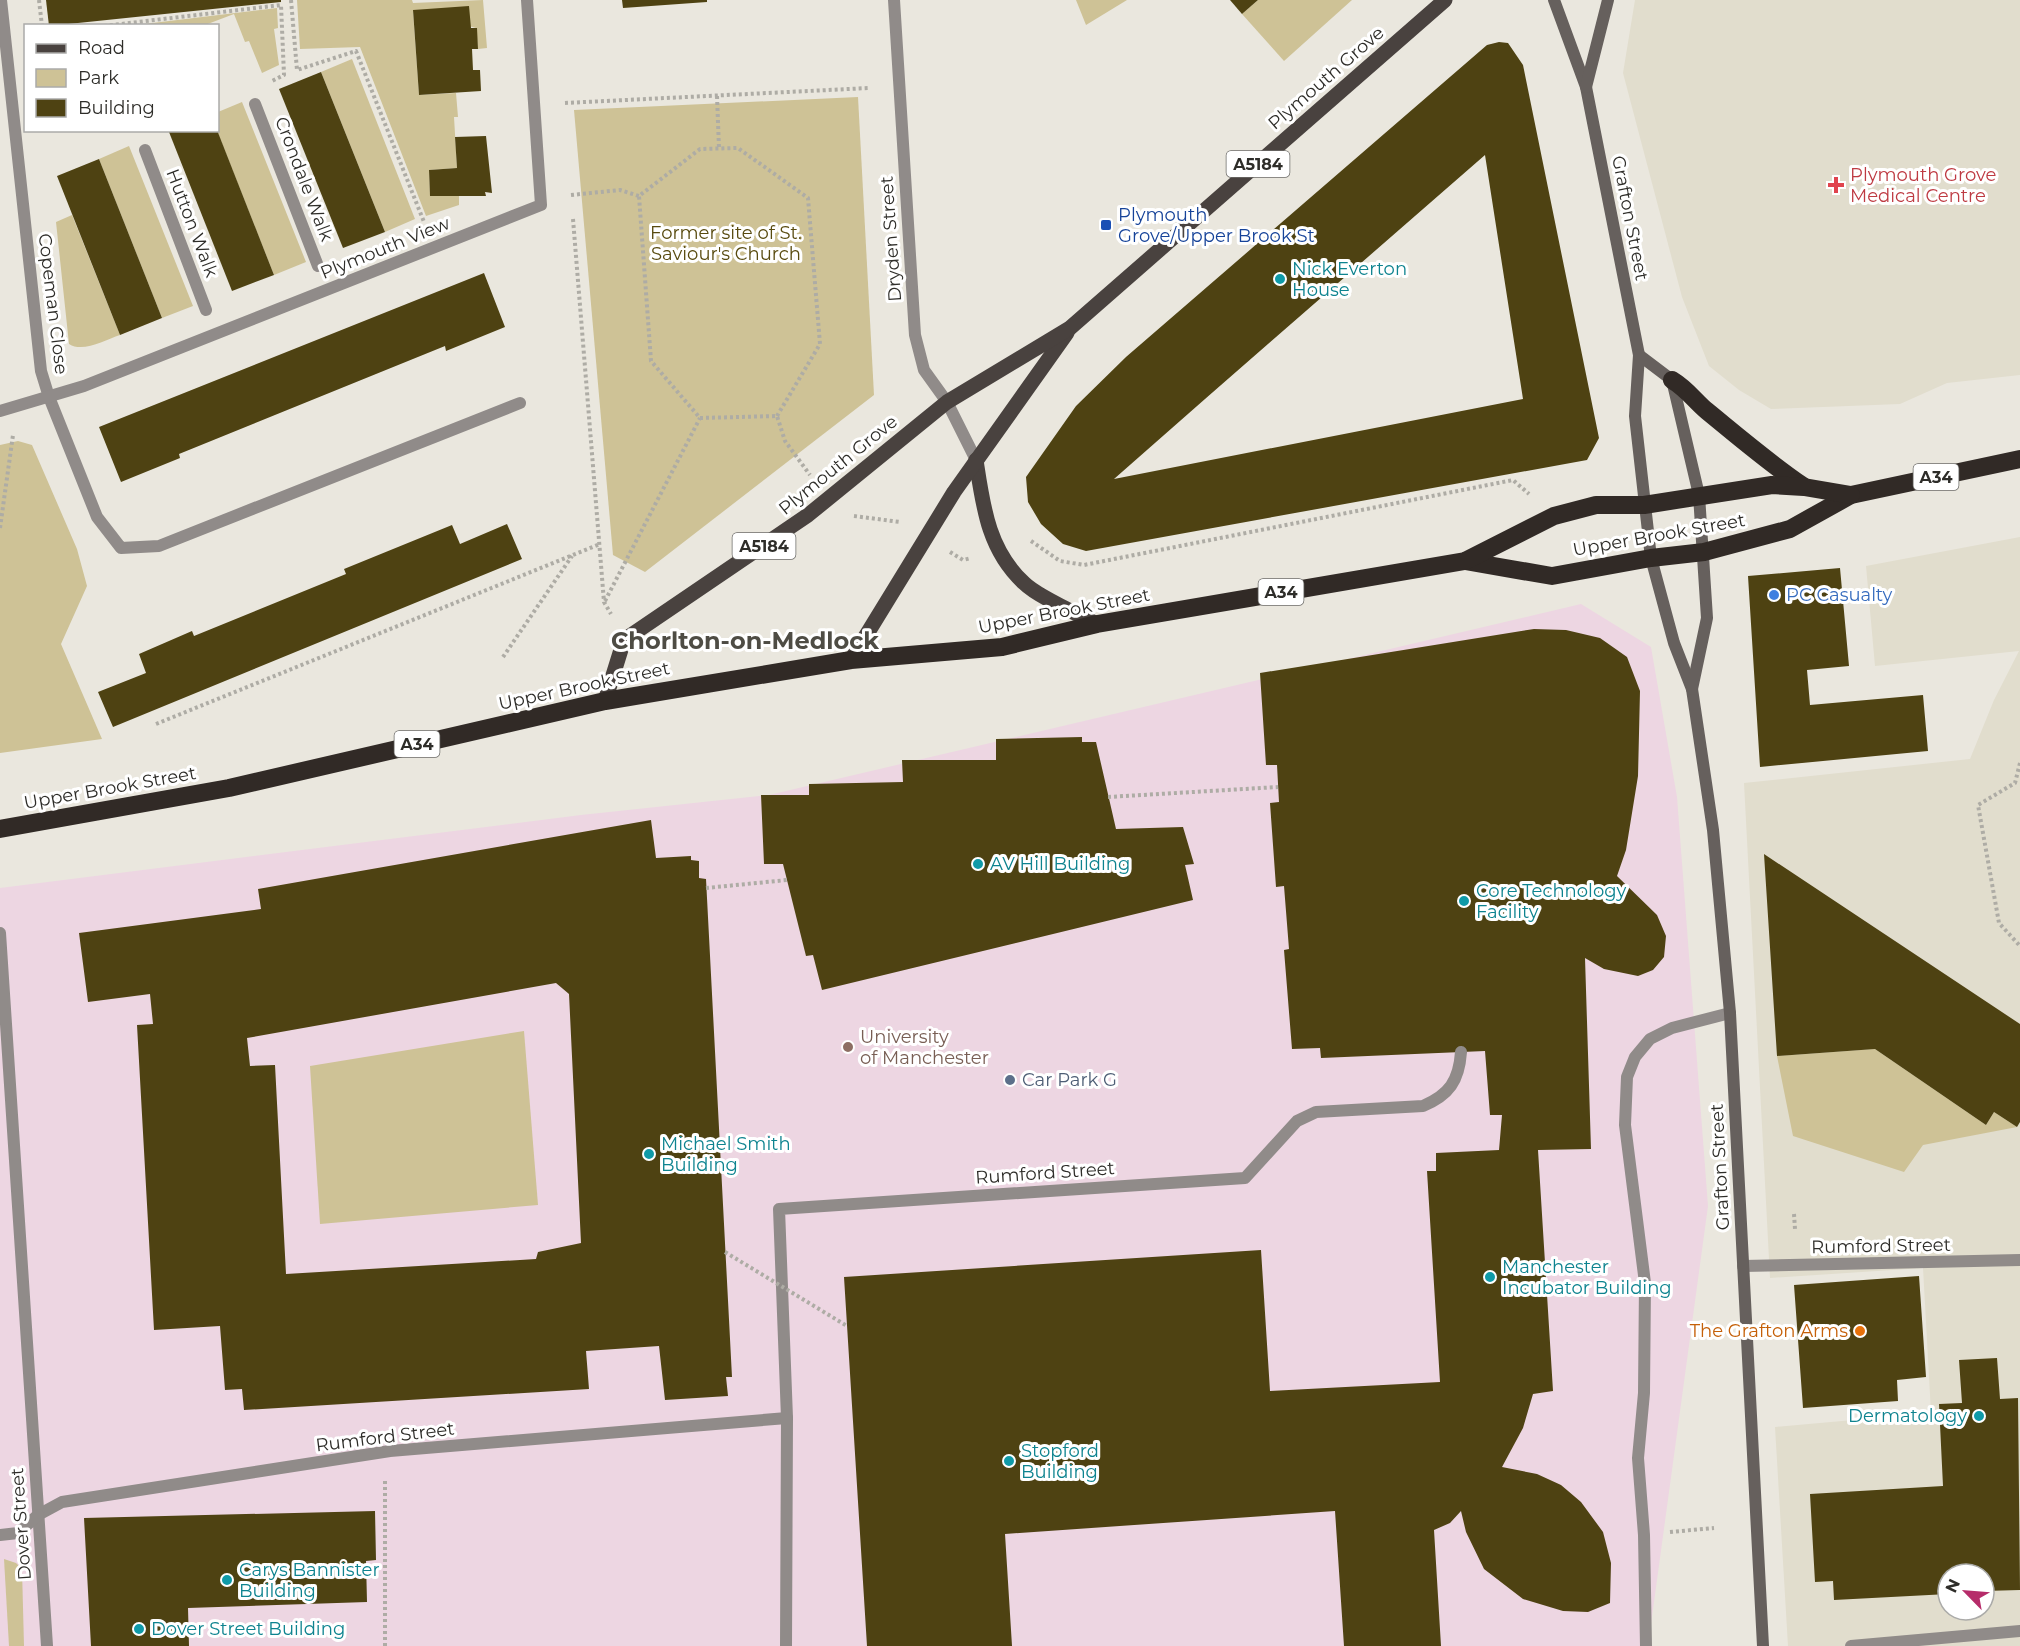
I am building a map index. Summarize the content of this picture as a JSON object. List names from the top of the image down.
{
  "streets": {
    "highway": ["A34", "Upper Brook Street"],
    "main road": ["Plymouth Grove", "A5184"],
    "street": [
      "Crondale Walk",
      "Grafton Street",
      "Hutton Walk",
      "Dryden Street",
      "Plymouth View",
      "Copeman Close",
      "Rumford Street",
      "Dover Street"
    ]
  },
  "crossings": [
    ["Plymouth Grove", "Dryden Street"],
    ["Plymouth Grove", "Upper Brook Street"],
    ["Grafton Street", "Upper Brook Street"],
    ["Grafton Street", "Rumford Street"],
    ["Plymouth View", "Copeman Close"],
    ["Rumford Street", "Dover Street"]
  ],
  "districts": ["Chorlton-on-Medlock"],
  "parks": ["Former site of St. Saviour's Church"],
  "places": {
    "health": ["Plymouth Grove Medical Centre"],
    "transit": ["Plymouth Grove/Upper Brook St"],
    "other": [
      "Nick Everton House",
      "PC Casualty",
      "AV Hill Building",
      "Core Technology Facility",
      "University of Manchester",
      "Car Park G",
      "Michael Smith Building",
      "Manchester Incubator Building",
      "The Grafton Arms",
      "Dermatology",
      "Stopford Building",
      "Carys Bannister Building",
      "Dover Street Building"
    ]
  },
  "legend": ["Road", "Park", "Building"],
  "north": "top left"
}
